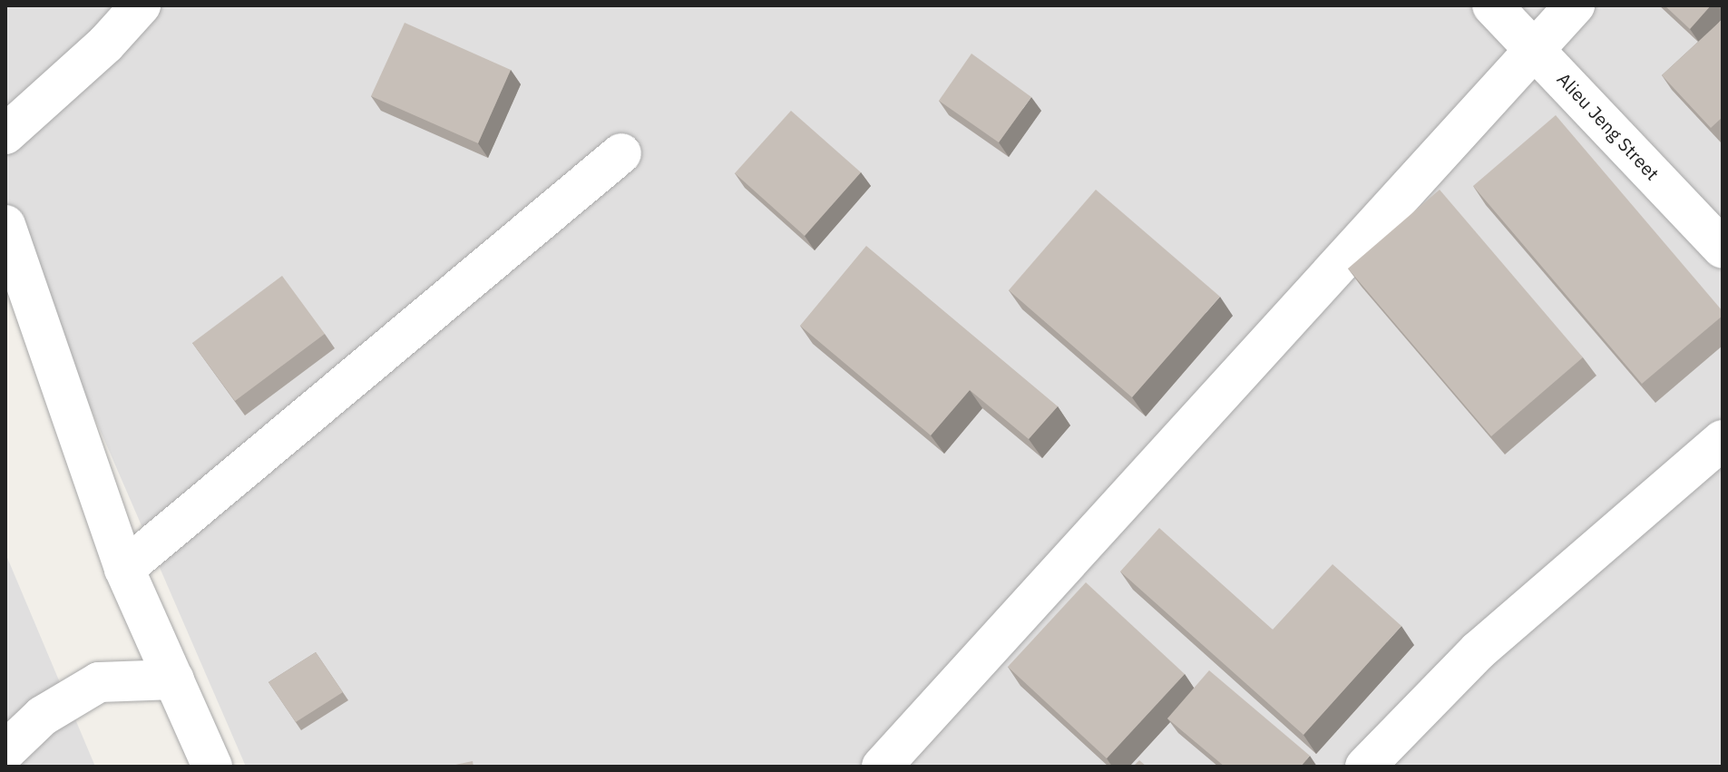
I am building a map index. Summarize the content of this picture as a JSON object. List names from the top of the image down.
{
  "streets": {
    "street": ["Alieu Jeng Street"]
  }
}
